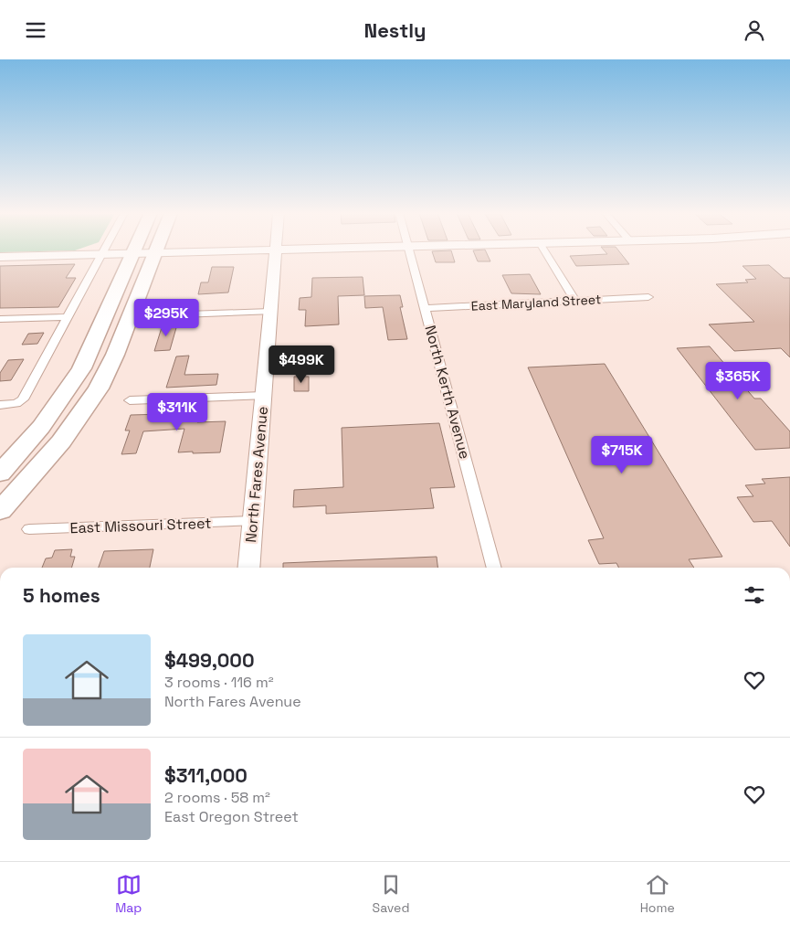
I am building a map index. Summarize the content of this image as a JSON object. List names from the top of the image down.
{
  "streets": {
    "street": [
      "East Maryland Street",
      "North Kerth Avenue",
      "North Fares Avenue",
      "East Missouri Street"
    ]
  },
  "crossings": [
    ["East Maryland Street", "North Kerth Avenue"],
    ["North Fares Avenue", "East Missouri Street"]
  ],
  "page": {
    "header": "Nestly",
    "price": [
      "$295K",
      "$499K",
      "$365K",
      "$311K",
      "$715K"
    ],
    "heading": "5 homes",
    "list": [
      {
        "name": "$499,000",
        "note": "3 rooms · 116 m² · North Fares Avenue"
      },
      {
        "name": "$311,000",
        "note": "2 rooms · 58 m² · East Oregon Street"
      }
    ],
    "tabs": ["Map", "Saved", "Home"]
  }
}
